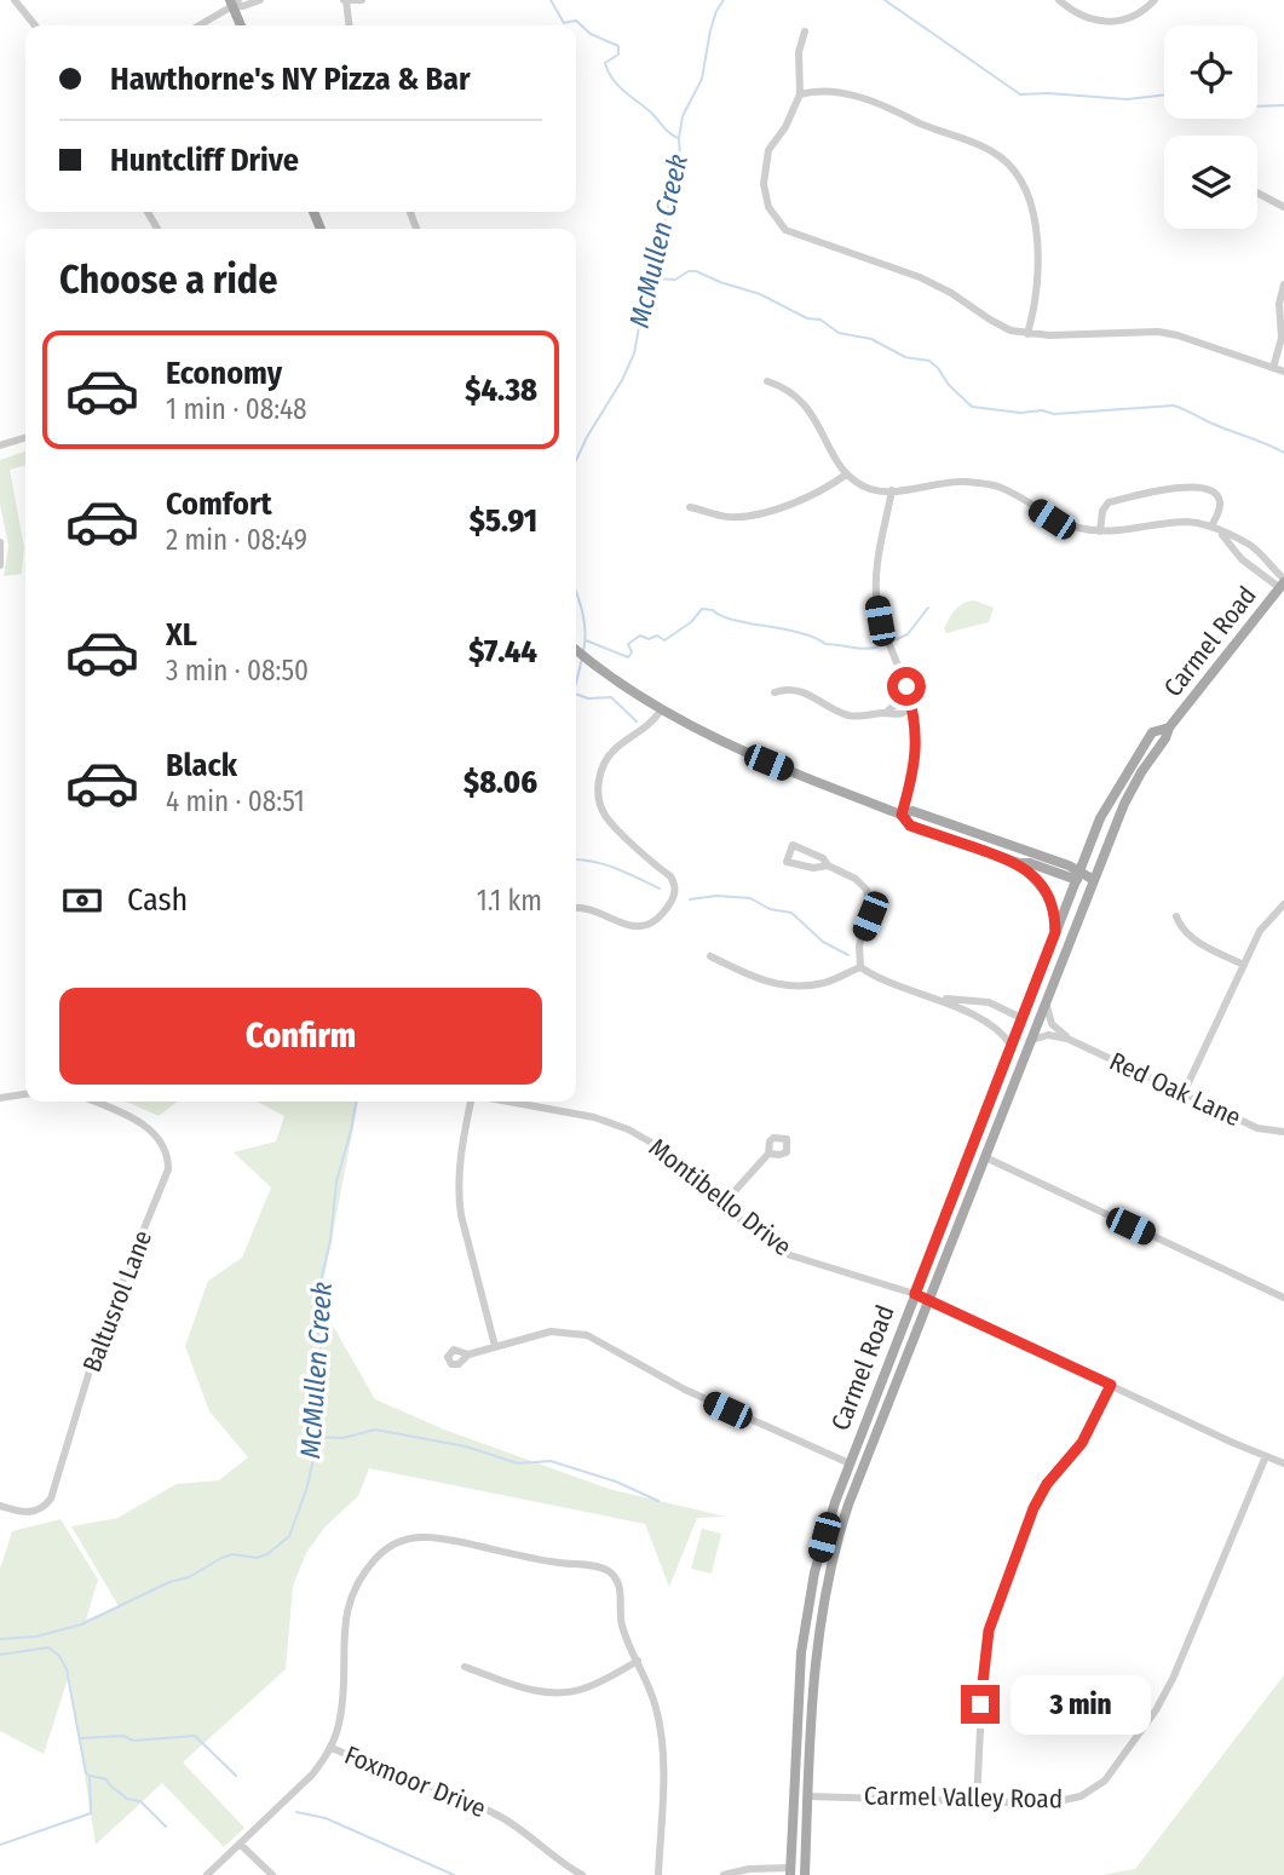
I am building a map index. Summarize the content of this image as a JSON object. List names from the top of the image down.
{
  "streets": {
    "main road": ["Carmel Road"],
    "street": [
      "Red Oak Lane",
      "Montibello Drive",
      "Baltusrol Lane",
      "Foxmoor Drive",
      "Carmel Valley Road"
    ]
  },
  "crossings": [
    ["Carmel Road", "Red Oak Lane"],
    ["Carmel Road", "Montibello Drive"],
    ["Carmel Road", "Carmel Valley Road"],
    ["Montibello Drive", "Carmel Valley Road"]
  ],
  "water": ["McMullen Creek"],
  "page": {
    "banner": ["Hawthorne's NY Pizza & Bar", "Huntcliff Drive"],
    "heading": "Choose a ride",
    "list": [
      {
        "name": "Economy",
        "note": "1 min · 08:48",
        "value": "$4.38"
      },
      {
        "name": "Comfort",
        "note": "2 min · 08:49",
        "value": "$5.91"
      },
      {
        "name": "XL",
        "note": "3 min · 08:50",
        "value": "$7.44"
      },
      {
        "name": "Black",
        "note": "4 min · 08:51",
        "value": "$8.06"
      }
    ],
    "pay": ["Cash", "1.1 km"],
    "buttons": "Confirm",
    "bubble": "3 min"
  }
}
